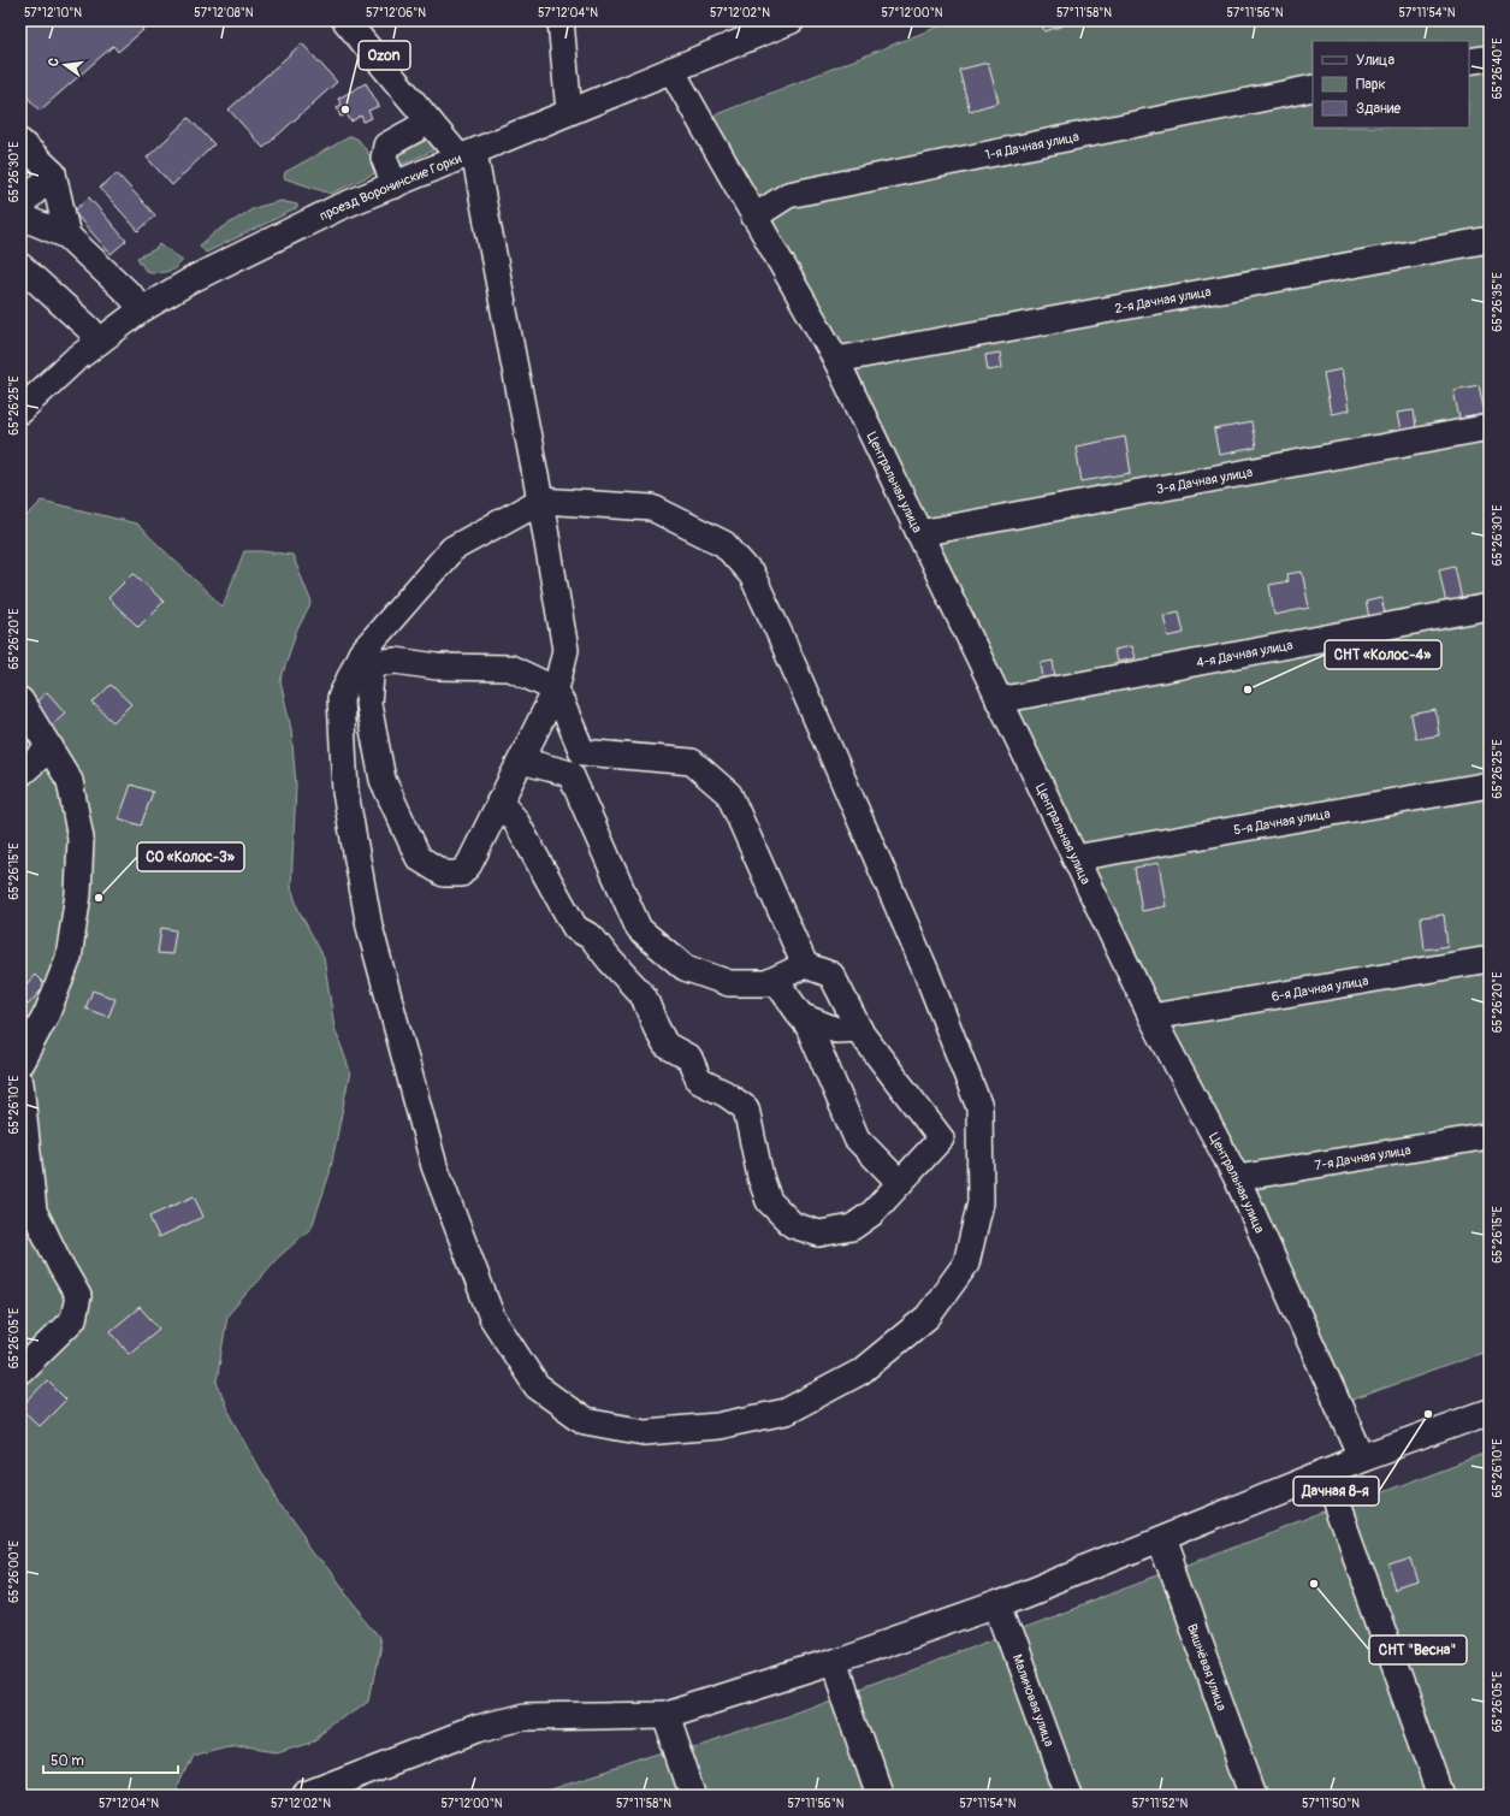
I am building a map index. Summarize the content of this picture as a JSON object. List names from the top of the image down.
{
  "streets": {
    "street": [
      "1-я Дачная улица",
      "проезд Воронинские Горки",
      "2-я Дачная улица",
      "3-я Дачная улица",
      "Центральная улица",
      "4-я Дачная улица",
      "5-я Дачная улица",
      "6-я Дачная улица",
      "7-я Дачная улица",
      "Вишнёвая улица",
      "Малиновая улица"
    ]
  },
  "crossings": [
    ["1-я Дачная улица", "Центральная улица"],
    ["проезд Воронинские Горки", "Центральная улица"],
    ["2-я Дачная улица", "Центральная улица"],
    ["3-я Дачная улица", "Центральная улица"],
    ["Центральная улица", "4-я Дачная улица"],
    ["Центральная улица", "5-я Дачная улица"],
    ["Центральная улица", "6-я Дачная улица"],
    ["Центральная улица", "7-я Дачная улица"]
  ],
  "places": [
    "Ozon",
    "СНТ «Колос-4»",
    "СО «Колос-3»",
    "Дачная 8-я",
    "СНТ \"Весна\""
  ],
  "legend": ["Улица", "Парк", "Здание"],
  "scale_bar": "50 m",
  "north": "left",
  "coordinates": [
    "57°12'10\"N",
    "57°12'08\"N",
    "57°12'06\"N",
    "57°12'04\"N",
    "57°12'02\"N",
    "57°12'00\"N",
    "57°11'58\"N",
    "57°11'56\"N",
    "57°11'54\"N",
    "65°26'40\"E",
    "65°26'30\"E",
    "65°26'35\"E",
    "65°26'25\"E",
    "65°26'20\"E",
    "65°26'15\"E",
    "65°26'10\"E",
    "65°26'05\"E",
    "65°26'00\"E",
    "57°11'52\"N",
    "57°11'50\"N"
  ]
}
